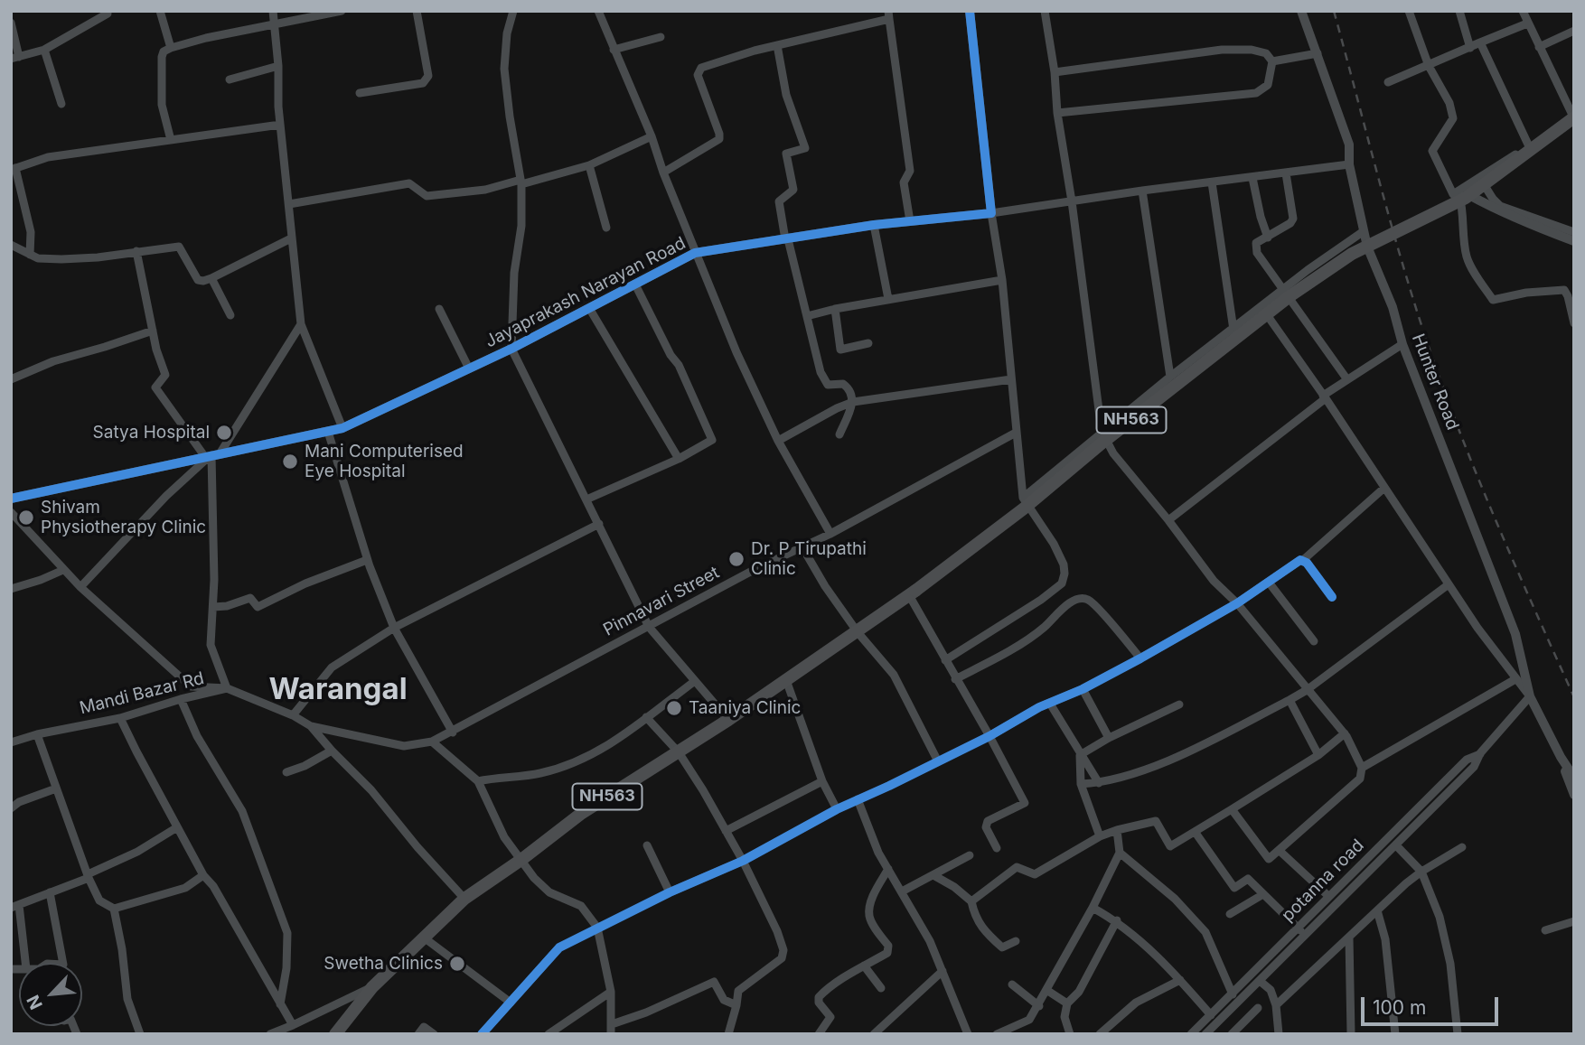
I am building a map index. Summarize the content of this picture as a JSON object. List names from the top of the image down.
{
  "streets": {
    "highway": ["NH563"],
    "street": [
      "Jayaprakash Narayan Road",
      "Hunter Road",
      "Pinnavari Street",
      "Mandi Bazar Rd",
      "potanna road"
    ]
  },
  "crossings": [
    ["Hunter Road", "potanna road"],
    ["Pinnavari Street", "Mandi Bazar Rd"]
  ],
  "districts": ["Warangal"],
  "places": [
    "Satya Hospital",
    "Mani Computerised Eye Hospital",
    "Shivam Physiotherapy Clinic",
    "Dr. P Tirupathi Clinic",
    "Taaniya Clinic",
    "Swetha Clinics"
  ],
  "scale_bar": "100 m",
  "north": "bottom left"
}
